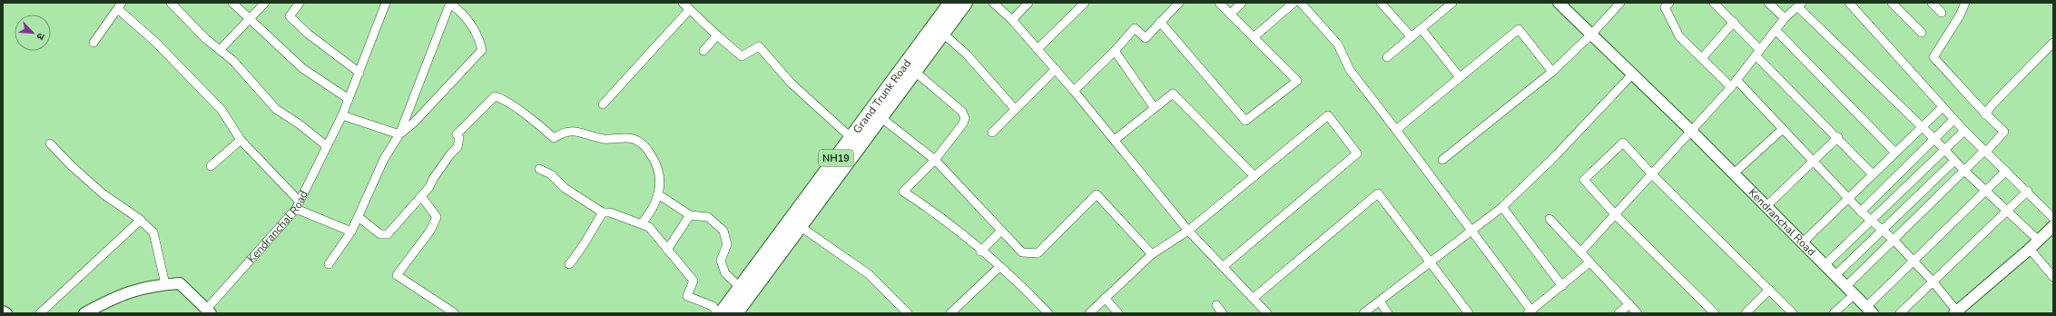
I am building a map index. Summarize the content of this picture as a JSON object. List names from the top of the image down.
{
  "streets": {
    "highway": ["Grand Trunk Road", "NH19"],
    "street": ["Kendranchal Road"]
  },
  "north": "bottom right"
}
